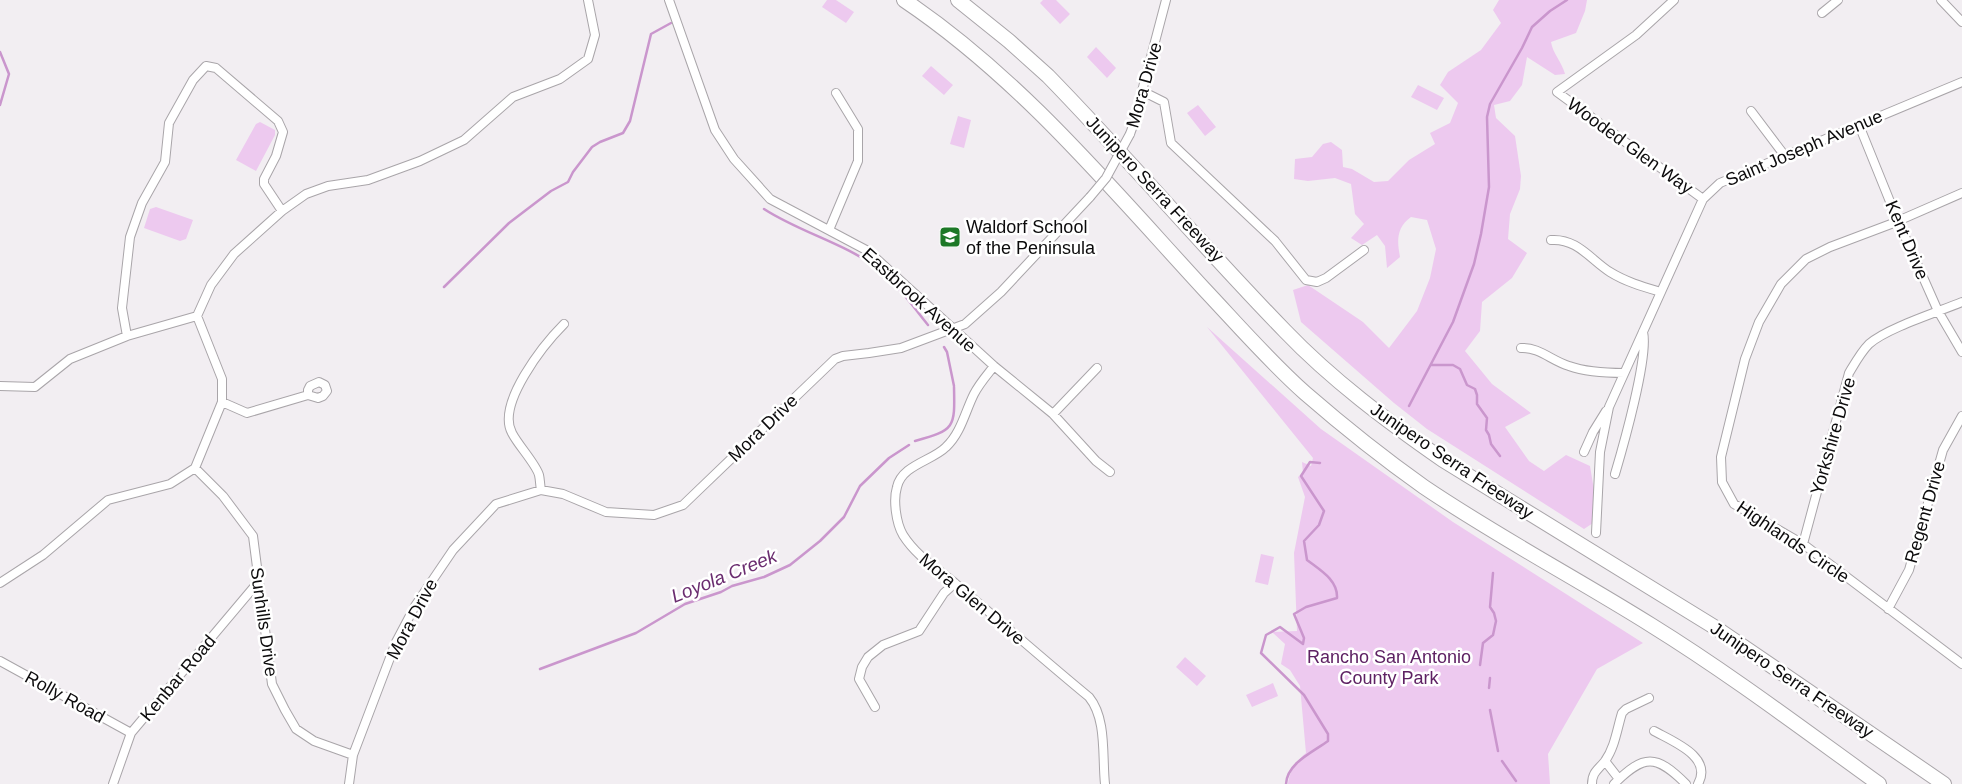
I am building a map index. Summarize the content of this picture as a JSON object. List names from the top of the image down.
{
  "streets": {
    "highway": ["Junipero Serra Freeway"],
    "street": [
      "Mora Drive",
      "Wooded Glen Way",
      "Saint Joseph Avenue",
      "Kent Drive",
      "Eastbrook Avenue",
      "Yorkshire Drive",
      "Regent Drive",
      "Highlands Circle",
      "Mora Glen Drive",
      "Sunhills Drive",
      "Kenbar Road",
      "Rolly Road"
    ]
  },
  "crossings": [
    ["Mora Drive", "Eastbrook Avenue"],
    ["Mora Drive", "Sunhills Drive"],
    ["Wooded Glen Way", "Saint Joseph Avenue"],
    ["Saint Joseph Avenue", "Kent Drive"],
    ["Kent Drive", "Yorkshire Drive"],
    ["Kent Drive", "Highlands Circle"],
    ["Eastbrook Avenue", "Mora Glen Drive"],
    ["Yorkshire Drive", "Highlands Circle"],
    ["Regent Drive", "Highlands Circle"],
    ["Sunhills Drive", "Kenbar Road"],
    ["Kenbar Road", "Rolly Road"]
  ],
  "water": ["Loyola Creek"],
  "parks": ["Rancho San Antonio County Park"],
  "places": {
    "school or university": ["Waldorf School of the Peninsula"]
  }
}
